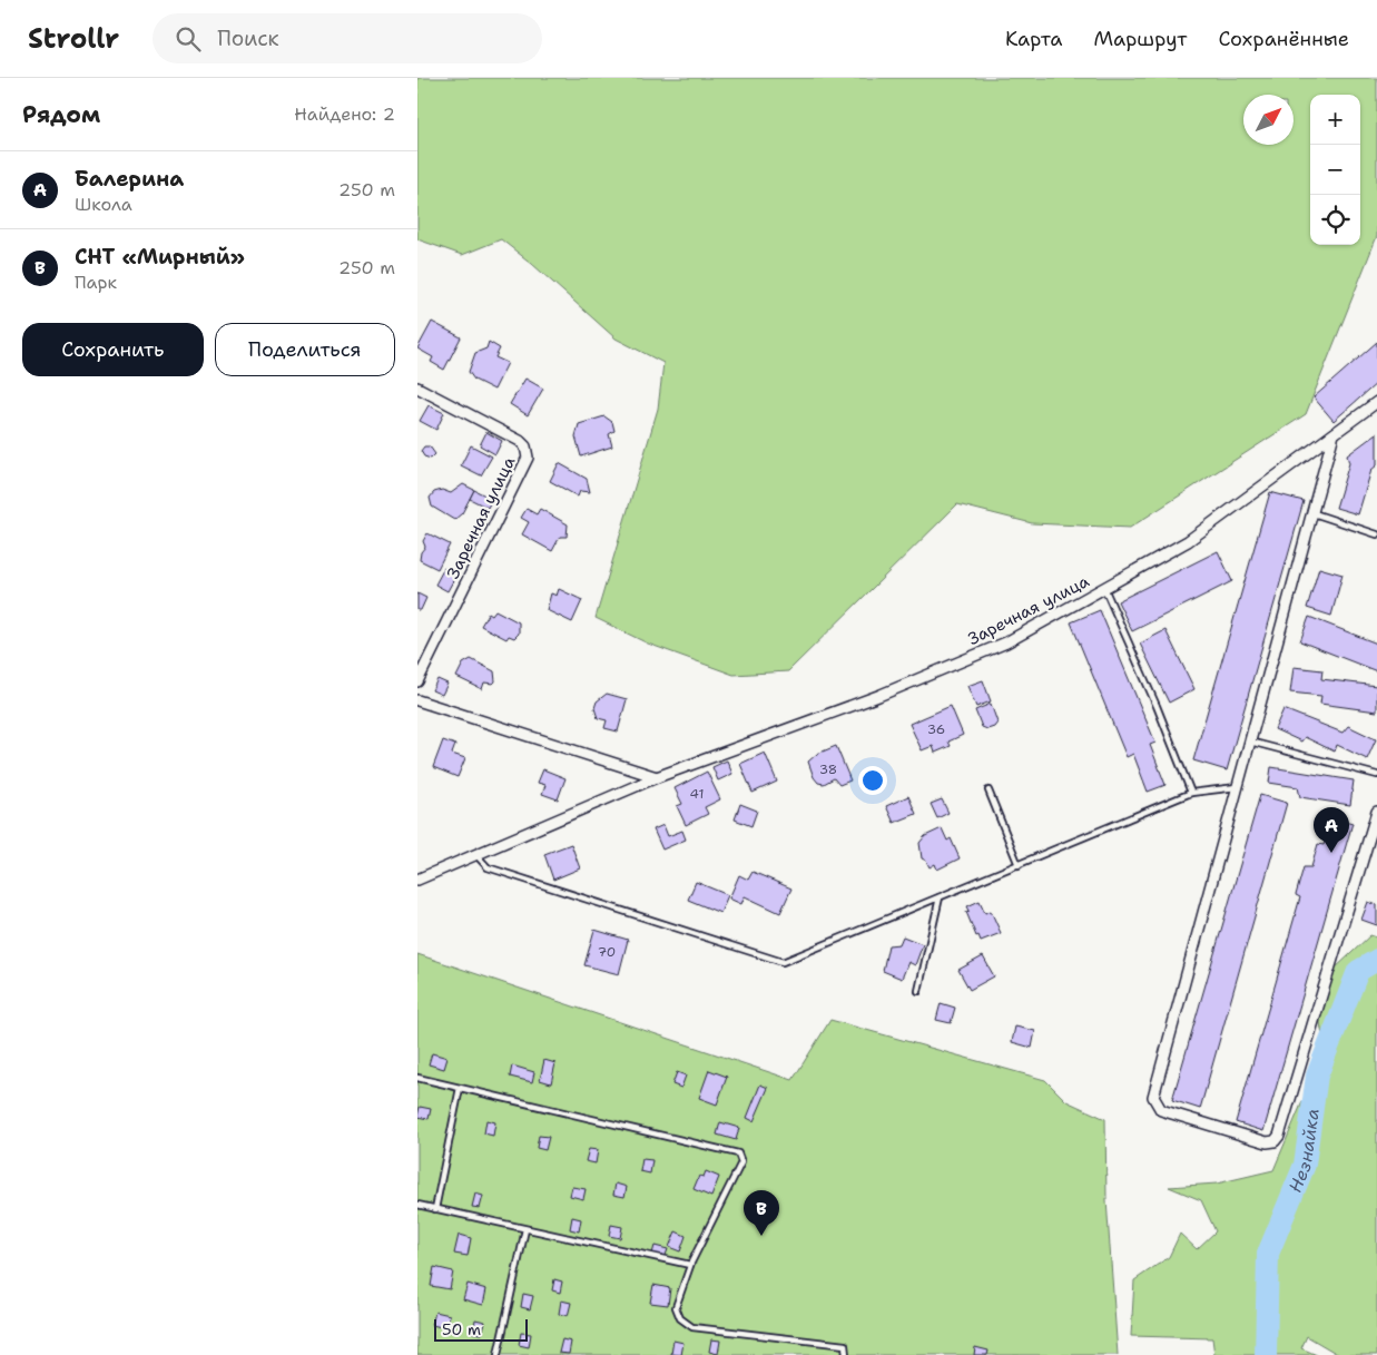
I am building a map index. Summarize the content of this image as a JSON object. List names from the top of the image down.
{
  "streets": {
    "street": ["Заречная улица"]
  },
  "water": ["Незнайка"],
  "house_numbers": [
    "36",
    "38",
    "41",
    "70"
  ],
  "scale_bar": "50 m",
  "north": "top right",
  "page": {
    "header": "Strollr",
    "search": "Поиск",
    "nav": ["Карта", "Маршрут", "Сохранённые"],
    "heading": ["Рядом", "Найдено: 2"],
    "map_buttons": ["+", "−"],
    "list": [
      {
        "mark": "A",
        "name": "Балерина",
        "note": "Школа",
        "value": "250 m"
      },
      {
        "mark": "B",
        "name": "СНТ «Мирный»",
        "note": "Парк",
        "value": "250 m"
      }
    ],
    "buttons": ["Сохранить", "Поделиться"],
    "pins": ["A", "B"],
    "scale": "50 m"
  }
}
